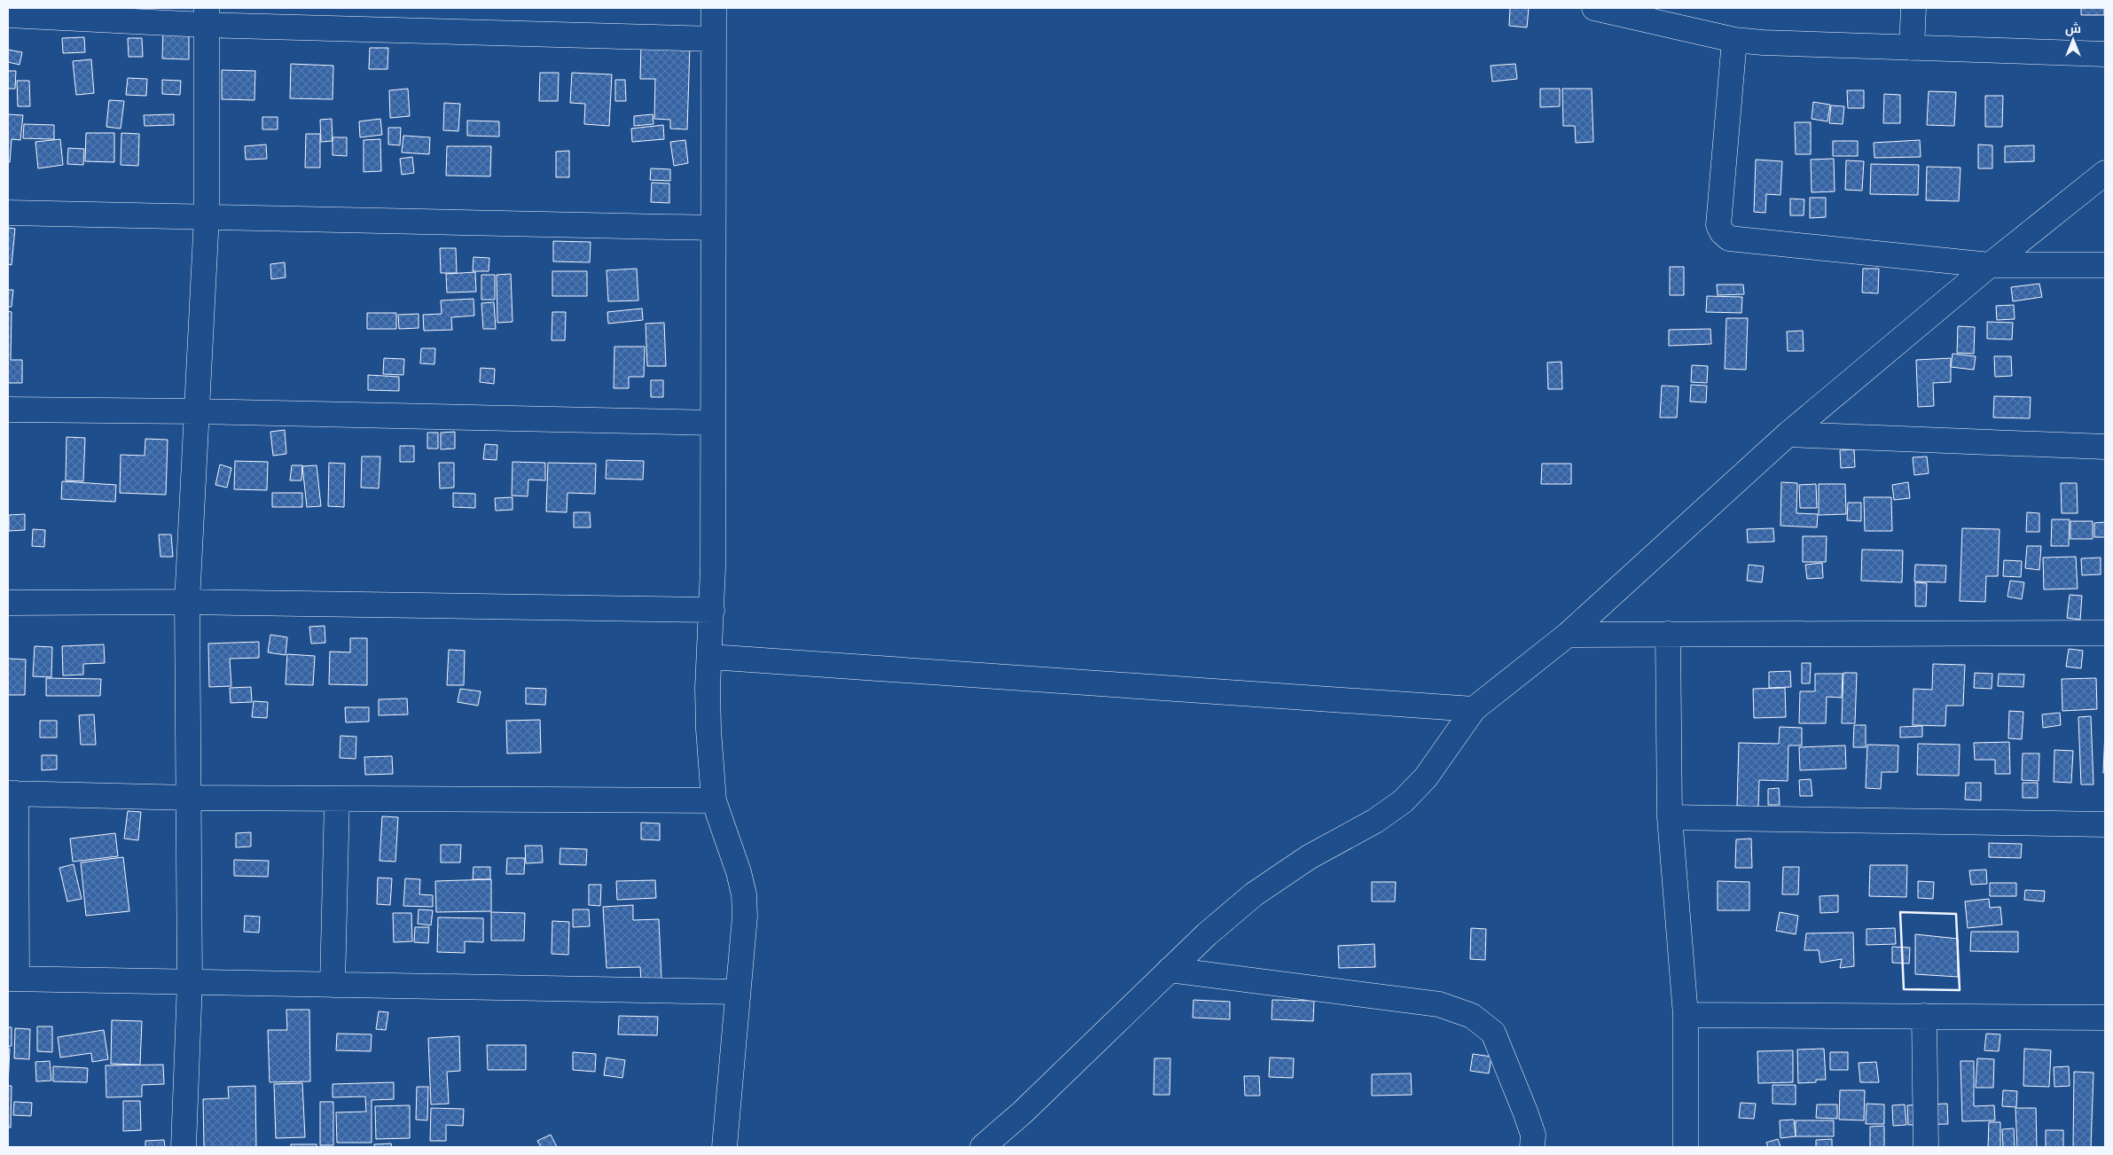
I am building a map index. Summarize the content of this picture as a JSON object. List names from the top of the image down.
{
  "north": "top"
}
